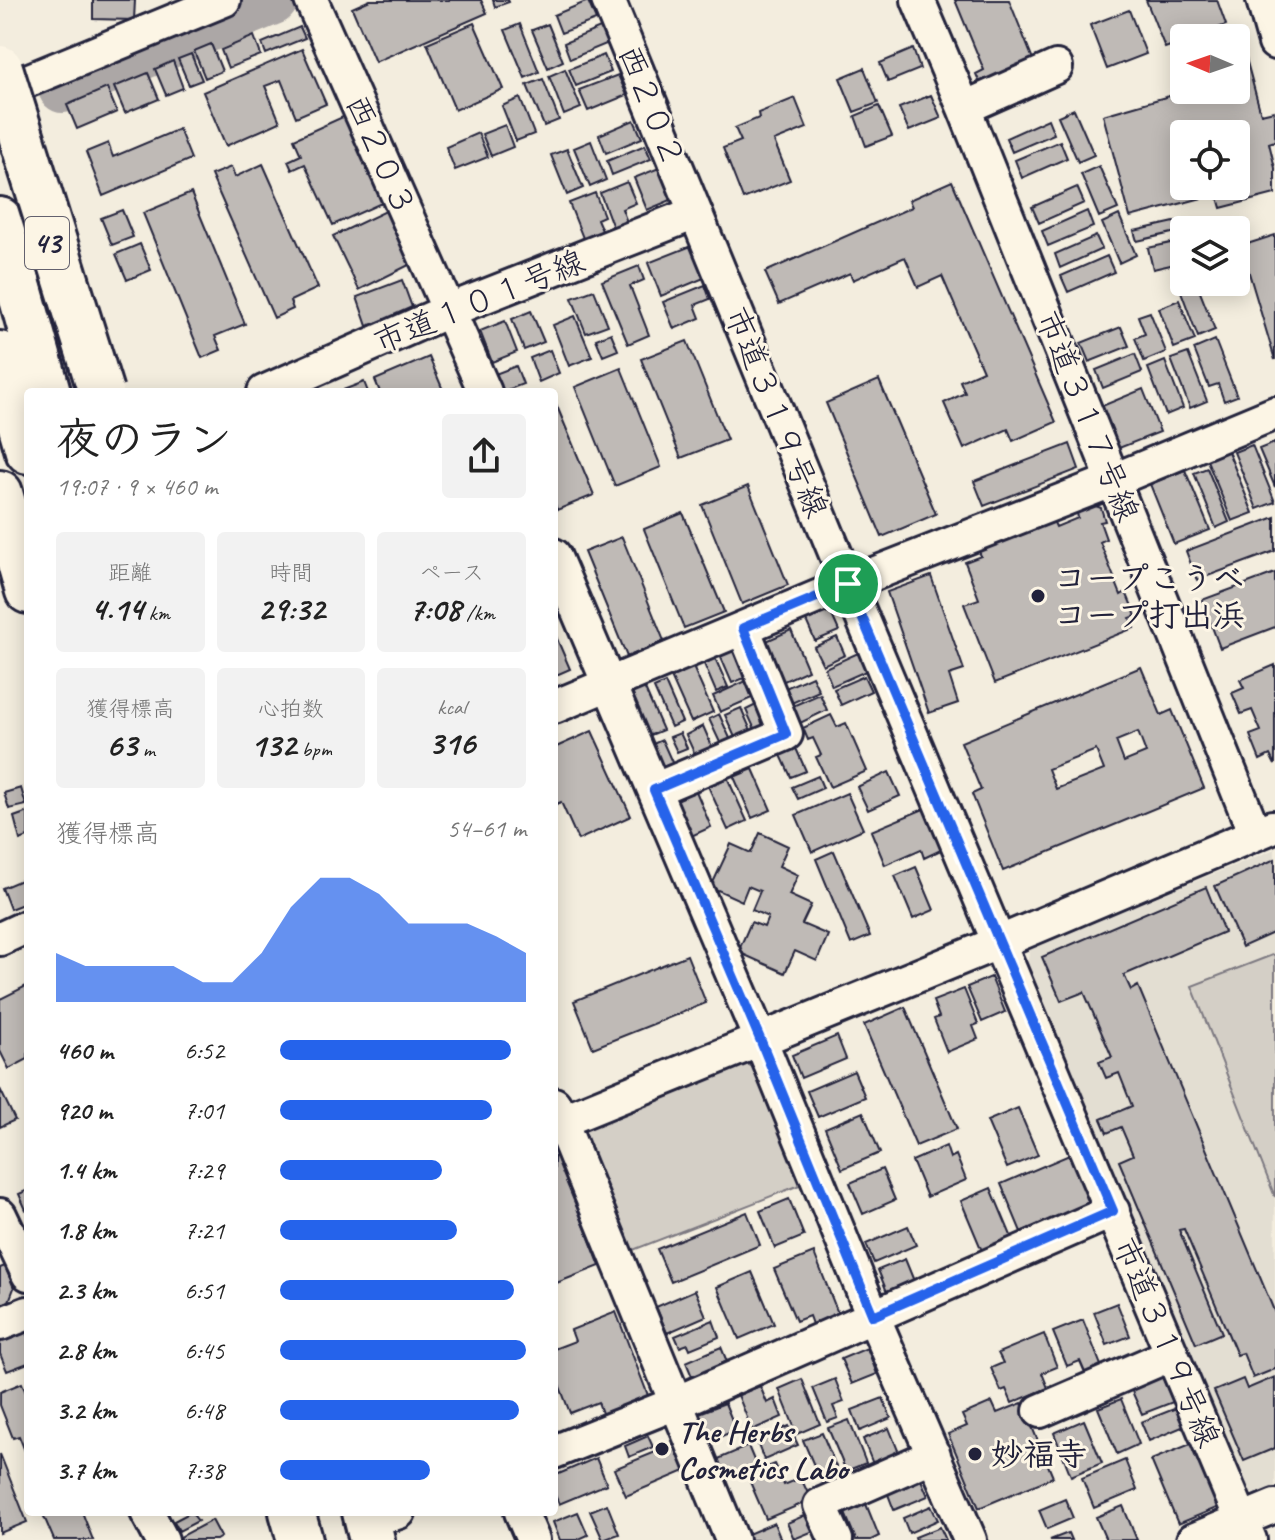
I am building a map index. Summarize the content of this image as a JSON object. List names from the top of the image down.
{
  "streets": {
    "highway": ["43"],
    "street": [
      "西２０２",
      "西２０３",
      "市道１０１号線",
      "市道３１９号線",
      "市道３１７号線"
    ]
  },
  "crossings": [
    ["西２０２", "市道１０１号線"],
    ["西２０２", "市道３１９号線"],
    ["西２０３", "市道１０１号線"],
    ["市道１０１号線", "市道３１９号線"]
  ],
  "places": ["コープこうべ コープ打出浜", "The Herbs Cosmetics Labo", "妙福寺"],
  "north": "left",
  "page": {
    "heading": ["夜のラン", "19:07 · 9 × 460 m"],
    "stats": [
      ["距離", "4.14 km"],
      ["時間", "29:32"],
      ["ペース", "7:08 /km"],
      ["獲得標高", "63 m"],
      ["心拍数", "132 bpm"],
      ["kcal", "316"]
    ],
    "chart": ["獲得標高", "54–61 m"],
    "list": [
      {
        "name": "460 m",
        "note": "6:52"
      },
      {
        "name": "920 m",
        "note": "7:01"
      },
      {
        "name": "1.4 km",
        "note": "7:29"
      },
      {
        "name": "1.8 km",
        "note": "7:21"
      },
      {
        "name": "2.3 km",
        "note": "6:51"
      },
      {
        "name": "2.8 km",
        "note": "6:45"
      },
      {
        "name": "3.2 km",
        "note": "6:48"
      },
      {
        "name": "3.7 km",
        "note": "7:38"
      }
    ]
  }
}
